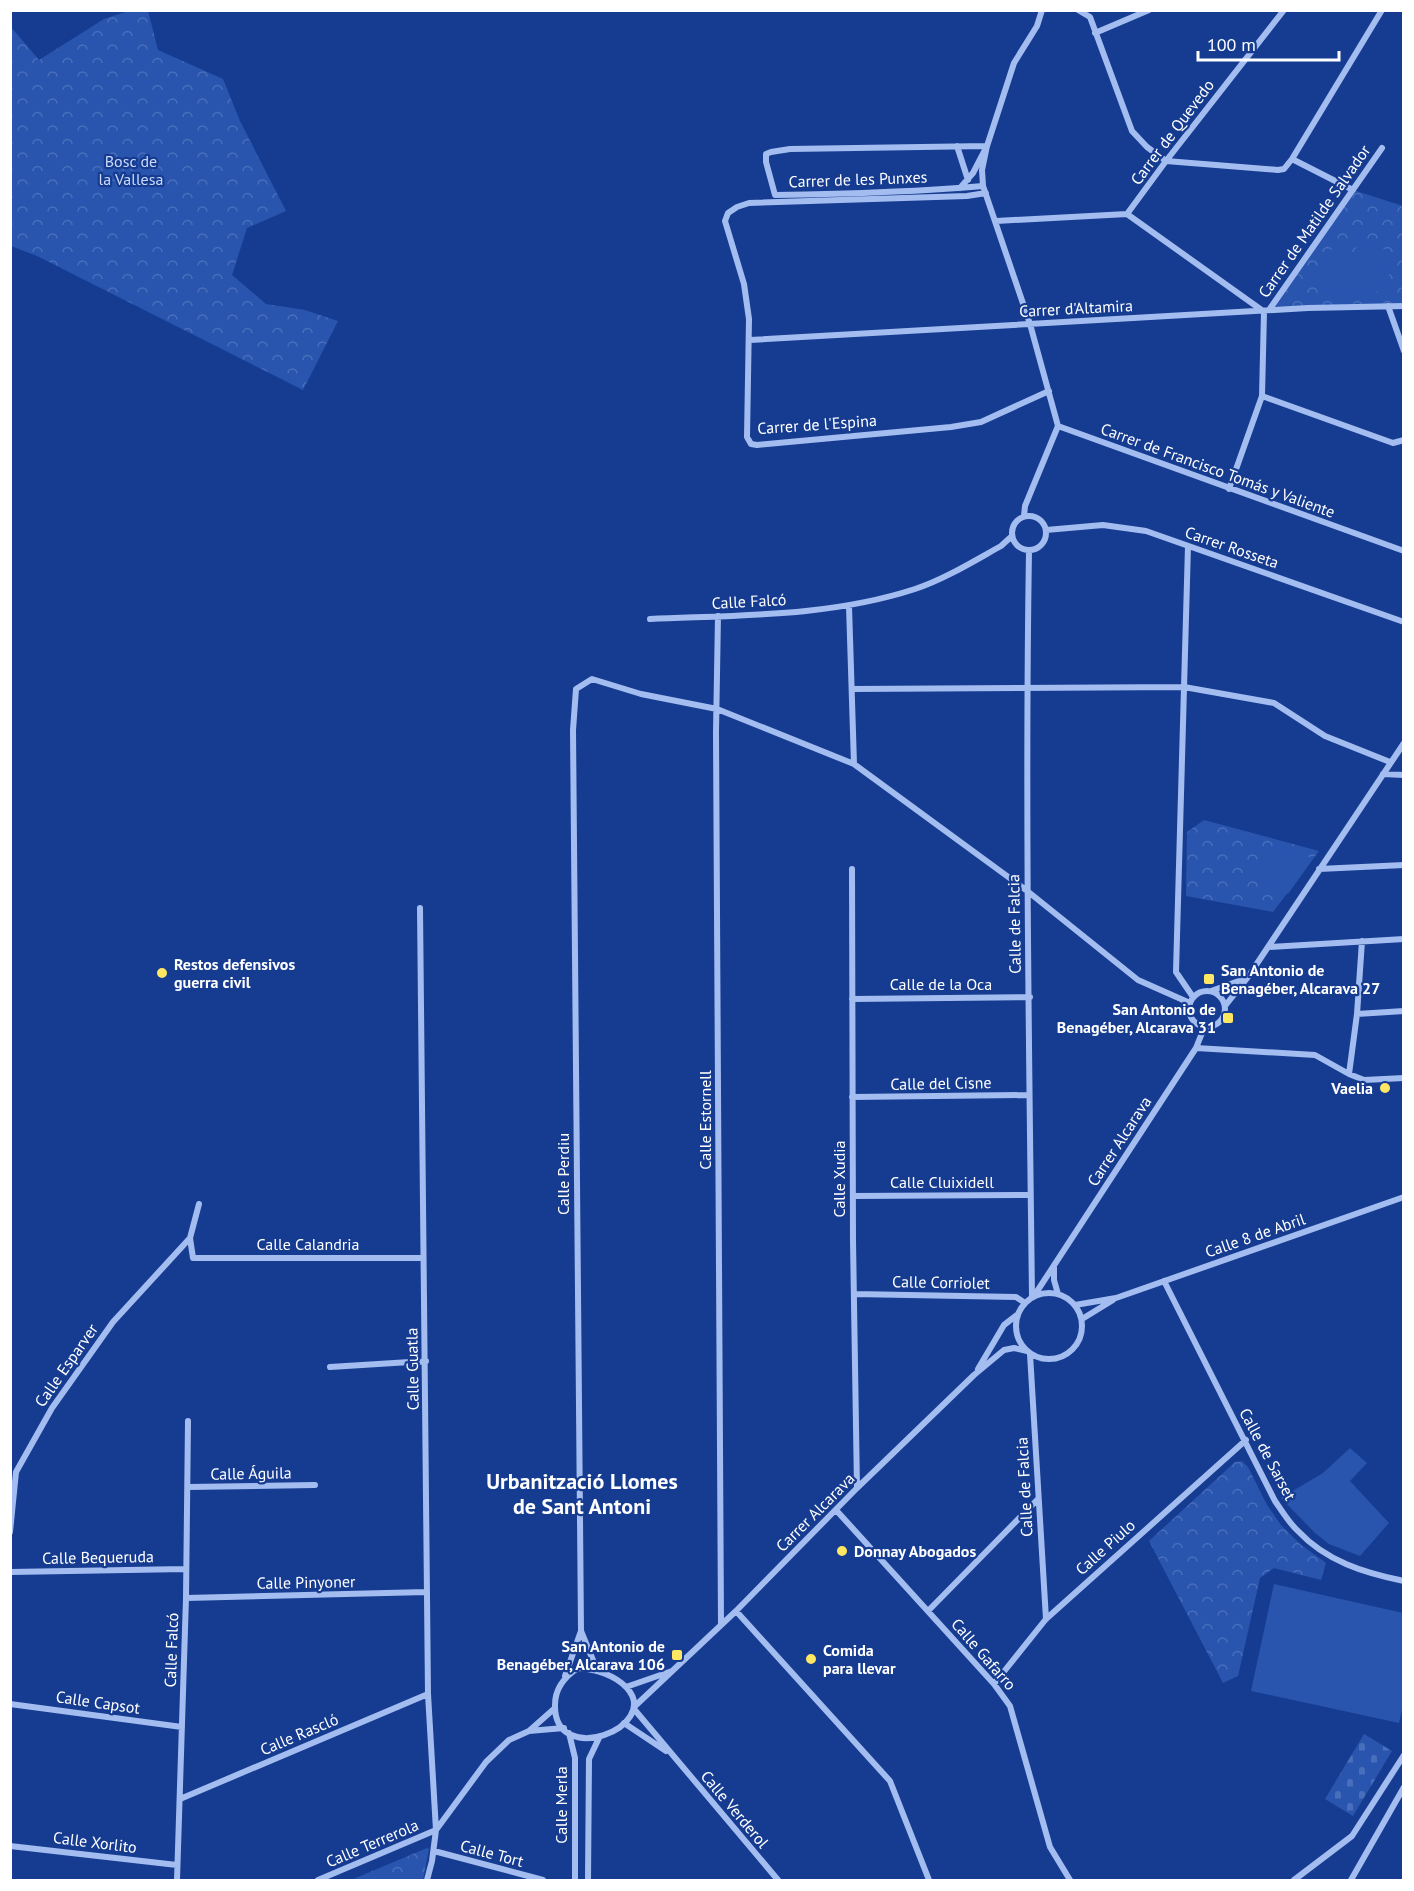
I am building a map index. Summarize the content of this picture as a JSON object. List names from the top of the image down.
{
  "streets": {
    "street": [
      "Carrer de Quevedo",
      "Carrer de les Punxes",
      "Carrer de Matilde Salvador",
      "Carrer d'Altamira",
      "Carrer de l'Espina",
      "Carrer de Francisco Tomás y Valiente",
      "Carrer Rosseta",
      "Calle Falcó",
      "Calle de Falcia",
      "Calle de la Oca",
      "Calle del Cisne",
      "Calle Estornell",
      "Carrer Alcarava",
      "Calle Perdiu",
      "Calle Xudia",
      "Calle Cluixidell",
      "Calle 8 de Abril",
      "Calle Calandria",
      "Calle Corriolet",
      "Calle Esparver",
      "Calle Guatla",
      "Calle de Sarset",
      "Calle Águila",
      "Calle Piulo",
      "Calle Bequeruda",
      "Calle Pinyoner",
      "Calle Gafarro",
      "Calle Capsot",
      "Calle Rascló",
      "Calle Merla",
      "Calle Verderol",
      "Calle Xorlito",
      "Calle Terrerola",
      "Calle Tort"
    ]
  },
  "crossings": [
    ["Carrer de les Punxes", "Carrer de l'Espina"],
    ["Carrer de Matilde Salvador", "Carrer d'Altamira"],
    ["Carrer de Matilde Salvador", "Carrer de Francisco Tomás y Valiente"],
    ["Carrer d'Altamira", "Carrer de l'Espina"],
    ["Carrer Rosseta", "Calle de Falcia"],
    ["Calle Falcó", "Calle Estornell"],
    ["Calle Falcó", "Calle Águila"],
    ["Calle Falcó", "Calle Bequeruda"],
    ["Calle Falcó", "Calle Pinyoner"],
    ["Calle Falcó", "Calle Capsot"],
    ["Calle Falcó", "Calle Rascló"],
    ["Calle Falcó", "Calle Xorlito"],
    ["Calle de Falcia", "Calle de la Oca"],
    ["Calle de Falcia", "Calle del Cisne"],
    ["Calle de Falcia", "Carrer Alcarava"],
    ["Calle de Falcia", "Calle Cluixidell"],
    ["Calle de Falcia", "Calle 8 de Abril"],
    ["Calle de Falcia", "Calle Corriolet"],
    ["Calle de Falcia", "Calle Piulo"],
    ["Calle de la Oca", "Calle Xudia"],
    ["Calle del Cisne", "Calle Xudia"],
    ["Calle Estornell", "Carrer Alcarava"],
    ["Calle Estornell", "Calle Perdiu"],
    ["Carrer Alcarava", "Calle Perdiu"],
    ["Carrer Alcarava", "Calle Xudia"],
    ["Carrer Alcarava", "Calle 8 de Abril"],
    ["Carrer Alcarava", "Calle Corriolet"],
    ["Carrer Alcarava", "Calle Gafarro"],
    ["Carrer Alcarava", "Calle Merla"],
    ["Carrer Alcarava", "Calle Verderol"],
    ["Calle Perdiu", "Calle Merla"],
    ["Calle Perdiu", "Calle Verderol"],
    ["Calle Xudia", "Calle Cluixidell"],
    ["Calle Xudia", "Calle Corriolet"],
    ["Calle 8 de Abril", "Calle Corriolet"],
    ["Calle 8 de Abril", "Calle de Sarset"],
    ["Calle Calandria", "Calle Esparver"],
    ["Calle Calandria", "Calle Guatla"],
    ["Calle Guatla", "Calle Pinyoner"],
    ["Calle Guatla", "Calle Rascló"],
    ["Calle Guatla", "Calle Terrerola"],
    ["Calle Guatla", "Calle Tort"],
    ["Calle de Sarset", "Calle Piulo"],
    ["Calle Piulo", "Calle Gafarro"],
    ["Calle Merla", "Calle Verderol"]
  ],
  "districts": ["Urbanització Llomes de Sant Antoni"],
  "parks": ["Bosc de la Vallesa"],
  "places": {
    "other": [
      "Restos defensivos guerra civil",
      "Vaelia",
      "Donnay Abogados",
      "Comida para llevar"
    ],
    "transit": ["San Antonio de Benagéber, Alcarava 27", "San Antonio de Benagéber, Alcarava 31", "San Antonio de Benagéber, Alcarava 106"]
  },
  "scale_bar": "100 m"
}
